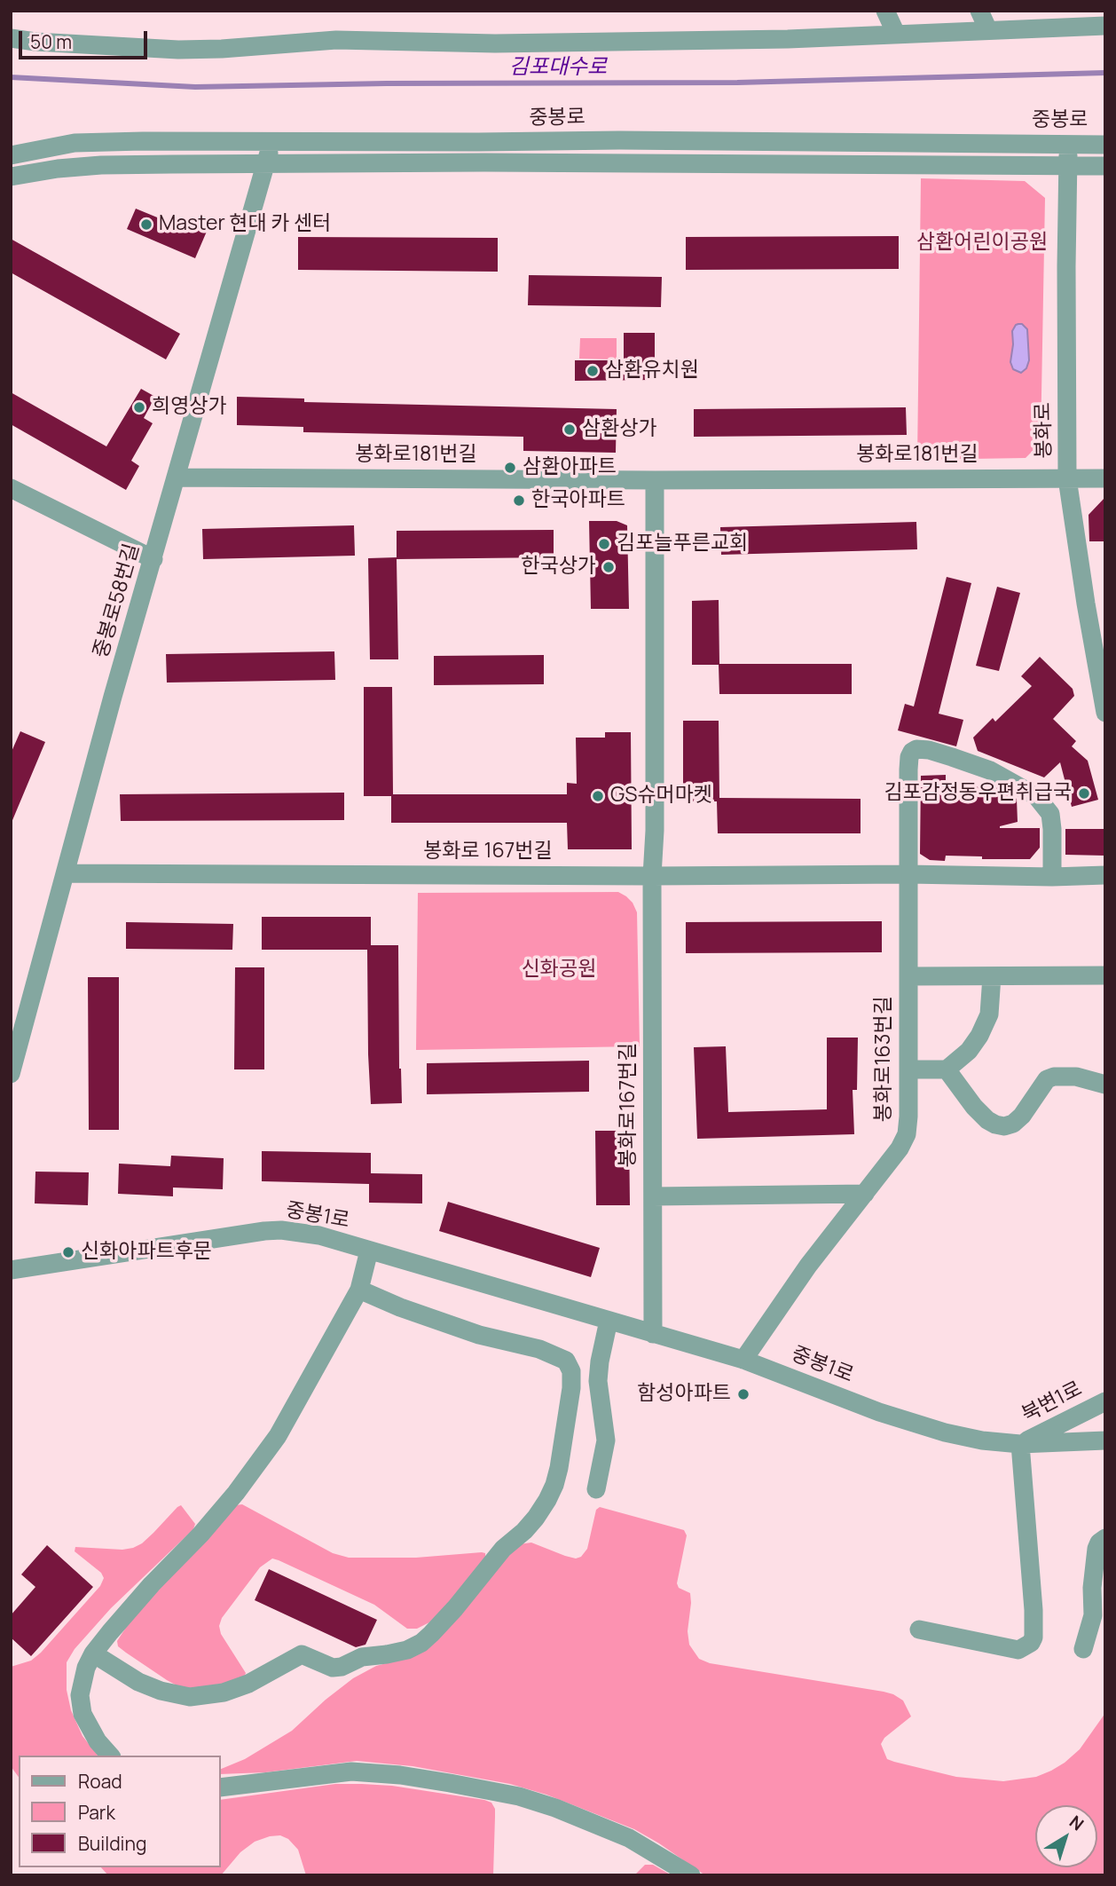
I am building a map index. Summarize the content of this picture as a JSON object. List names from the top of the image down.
{
  "streets": {
    "street": [
      "중봉로",
      "봉화로",
      "봉화로181번길",
      "중봉로58번길",
      "봉화로 167번길",
      "봉화로163번길",
      "봉화로167번길",
      "중봉1로",
      "북변1로"
    ]
  },
  "crossings": [
    ["중봉로", "봉화로"],
    ["중봉로", "중봉로58번길"],
    ["봉화로", "봉화로181번길"],
    ["봉화로181번길", "중봉로58번길"],
    ["중봉로58번길", "봉화로 167번길"],
    ["봉화로 167번길", "봉화로167번길"],
    ["봉화로163번길", "중봉1로"],
    ["봉화로167번길", "중봉1로"],
    ["중봉1로", "북변1로"]
  ],
  "water": ["김포대수로"],
  "parks": ["삼환어린이공원", "신화공원"],
  "places": [
    "Master 현대 카 센터",
    "삼환유치원",
    "희영상가",
    "삼환상가",
    "삼환아파트",
    "한국아파트",
    "김포늘푸른교회",
    "한국상가",
    "김포감정동우편취급국",
    "GS슈머마켓",
    "신화아파트후문",
    "함성아파트"
  ],
  "legend": ["Road", "Park", "Building"],
  "scale_bar": "50 m",
  "north": "top right"
}
